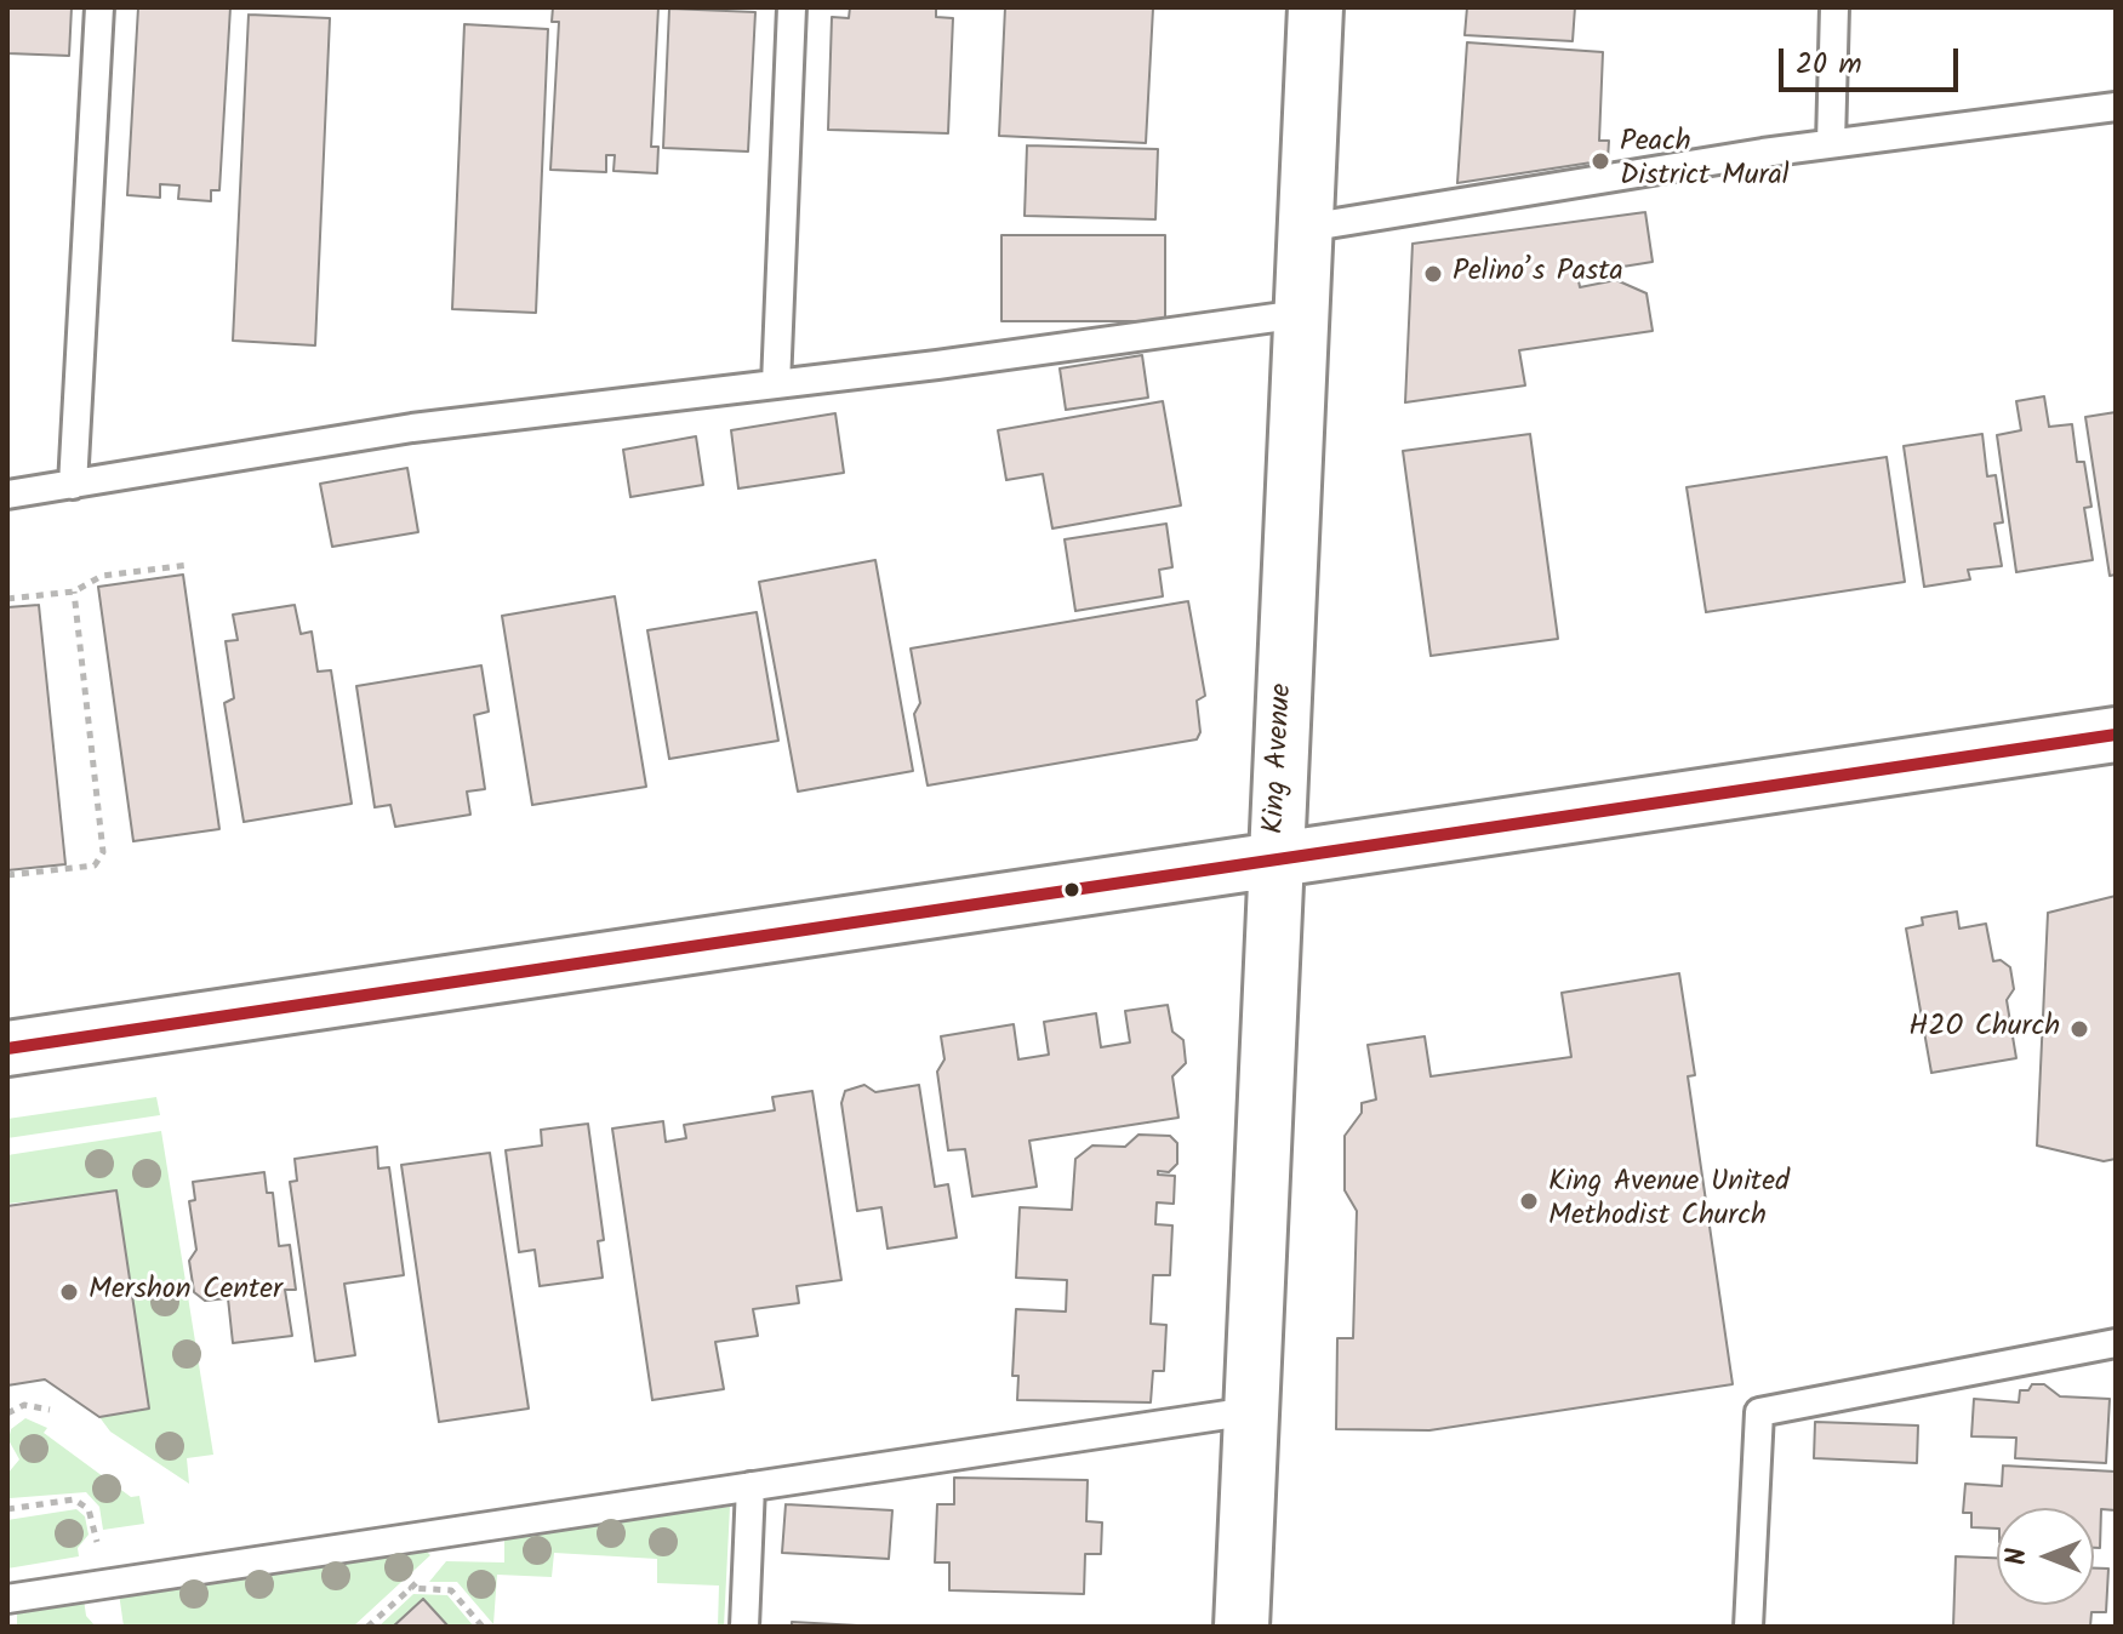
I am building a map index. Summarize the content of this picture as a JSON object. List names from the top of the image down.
{
  "streets": {
    "street": ["King Avenue"]
  },
  "places": [
    "Peach District Mural",
    "Pelino’s Pasta",
    "H2O Church",
    "King Avenue United Methodist Church",
    "Mershon Center"
  ],
  "scale_bar": "20 m",
  "north": "left"
}
